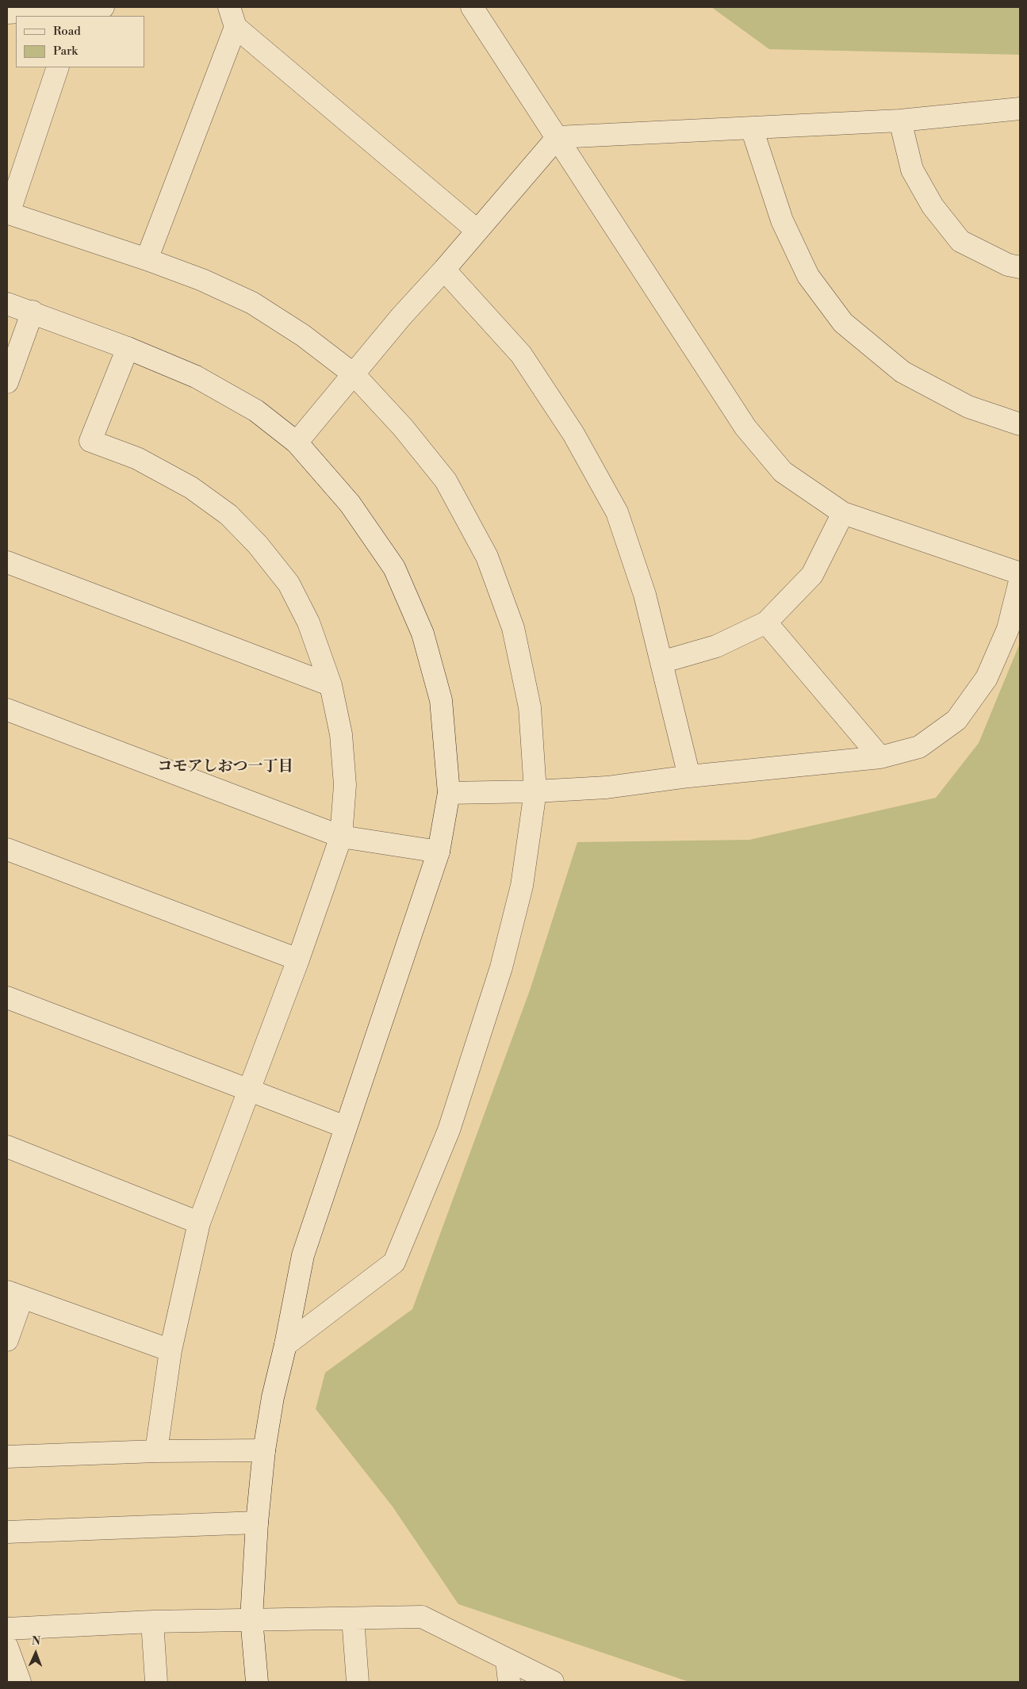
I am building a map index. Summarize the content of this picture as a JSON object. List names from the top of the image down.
{
  "districts": ["コモアしおつ一丁目"],
  "legend": ["Road", "Park"],
  "north": "top"
}
